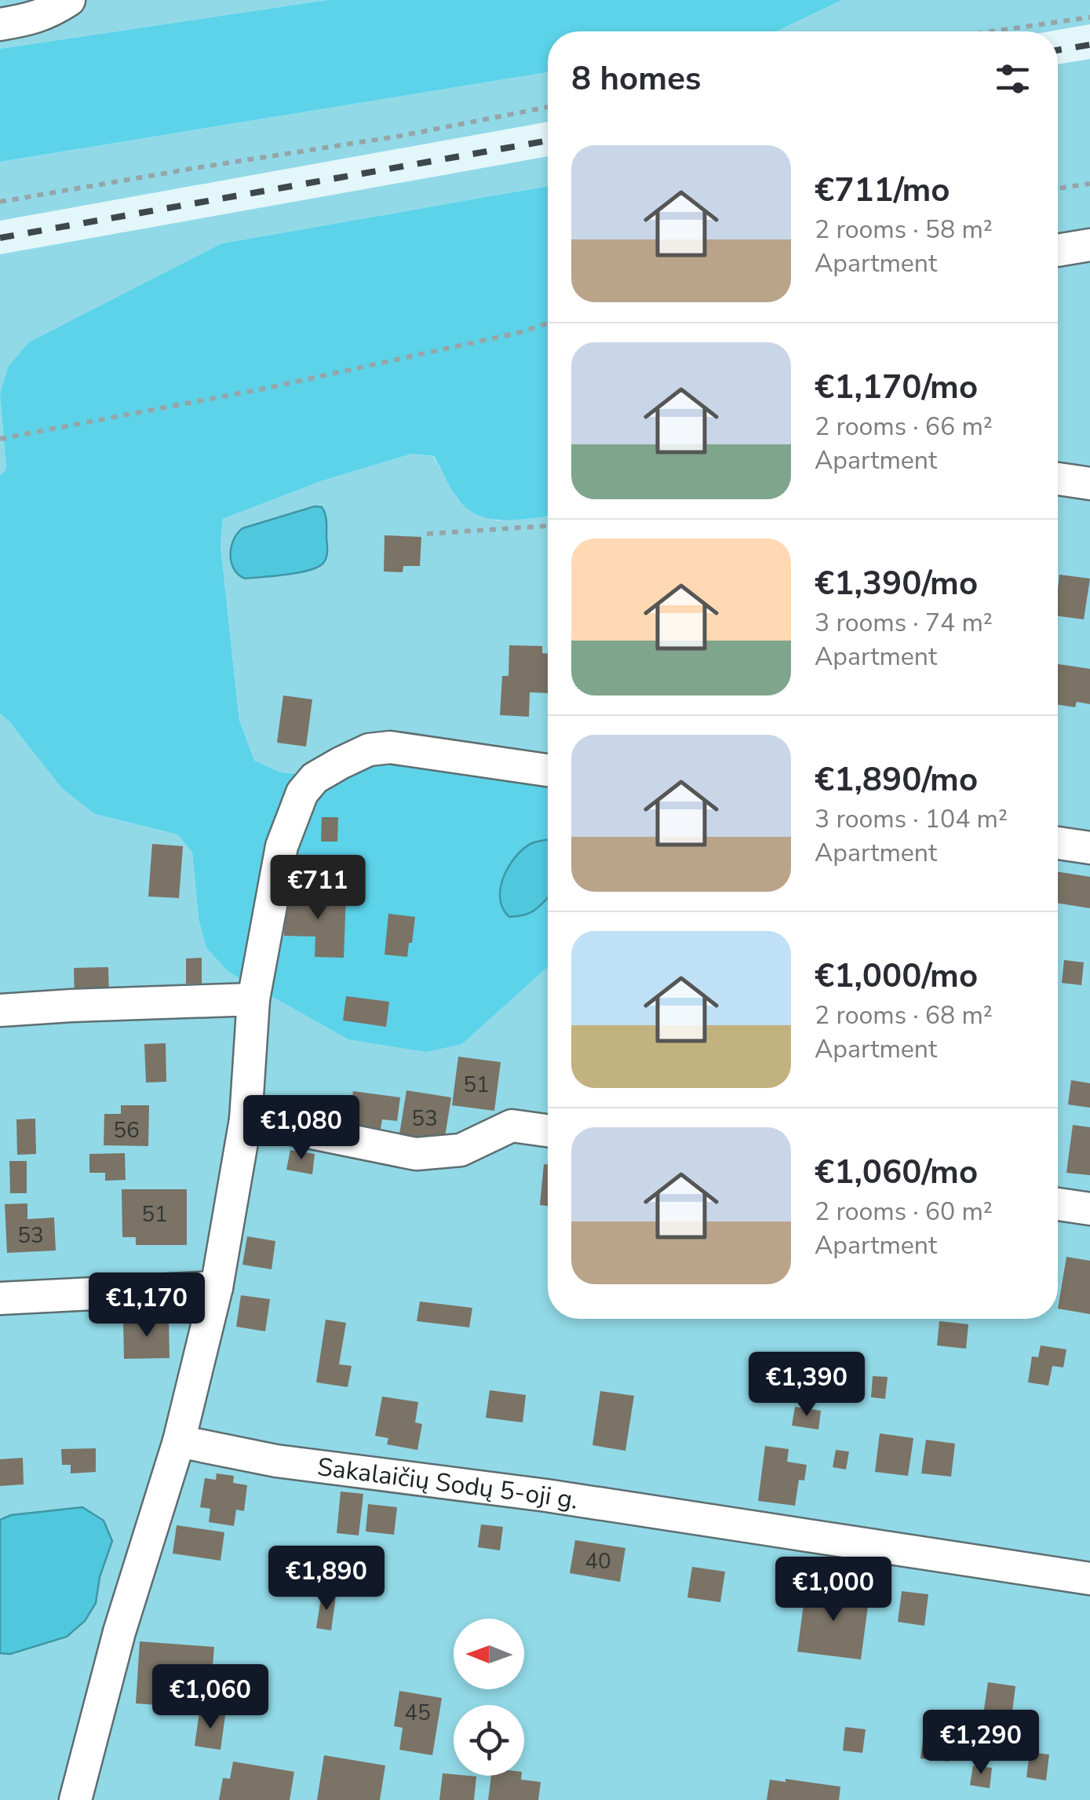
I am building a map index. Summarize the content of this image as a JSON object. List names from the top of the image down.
{
  "streets": {
    "street": ["Sakalaičių Sodų 5-oji g."]
  },
  "house_numbers": [
    "51",
    "53",
    "56",
    "51",
    "53",
    "40",
    "45"
  ],
  "north": "left",
  "page": {
    "heading": "8 homes",
    "list": [
      {
        "name": "€711/mo",
        "note": "2 rooms · 58 m² · Apartment"
      },
      {
        "name": "€1,170/mo",
        "note": "2 rooms · 66 m² · Apartment"
      },
      {
        "name": "€1,390/mo",
        "note": "3 rooms · 74 m² · Apartment"
      },
      {
        "name": "€1,890/mo",
        "note": "3 rooms · 104 m² · Apartment"
      },
      {
        "name": "€1,000/mo",
        "note": "2 rooms · 68 m² · Apartment"
      },
      {
        "name": "€1,060/mo",
        "note": "2 rooms · 60 m² · Apartment"
      }
    ],
    "price": [
      "€711",
      "€1,080",
      "€1,170",
      "€1,390",
      "€1,890",
      "€1,000",
      "€1,060",
      "€1,290"
    ]
  }
}
